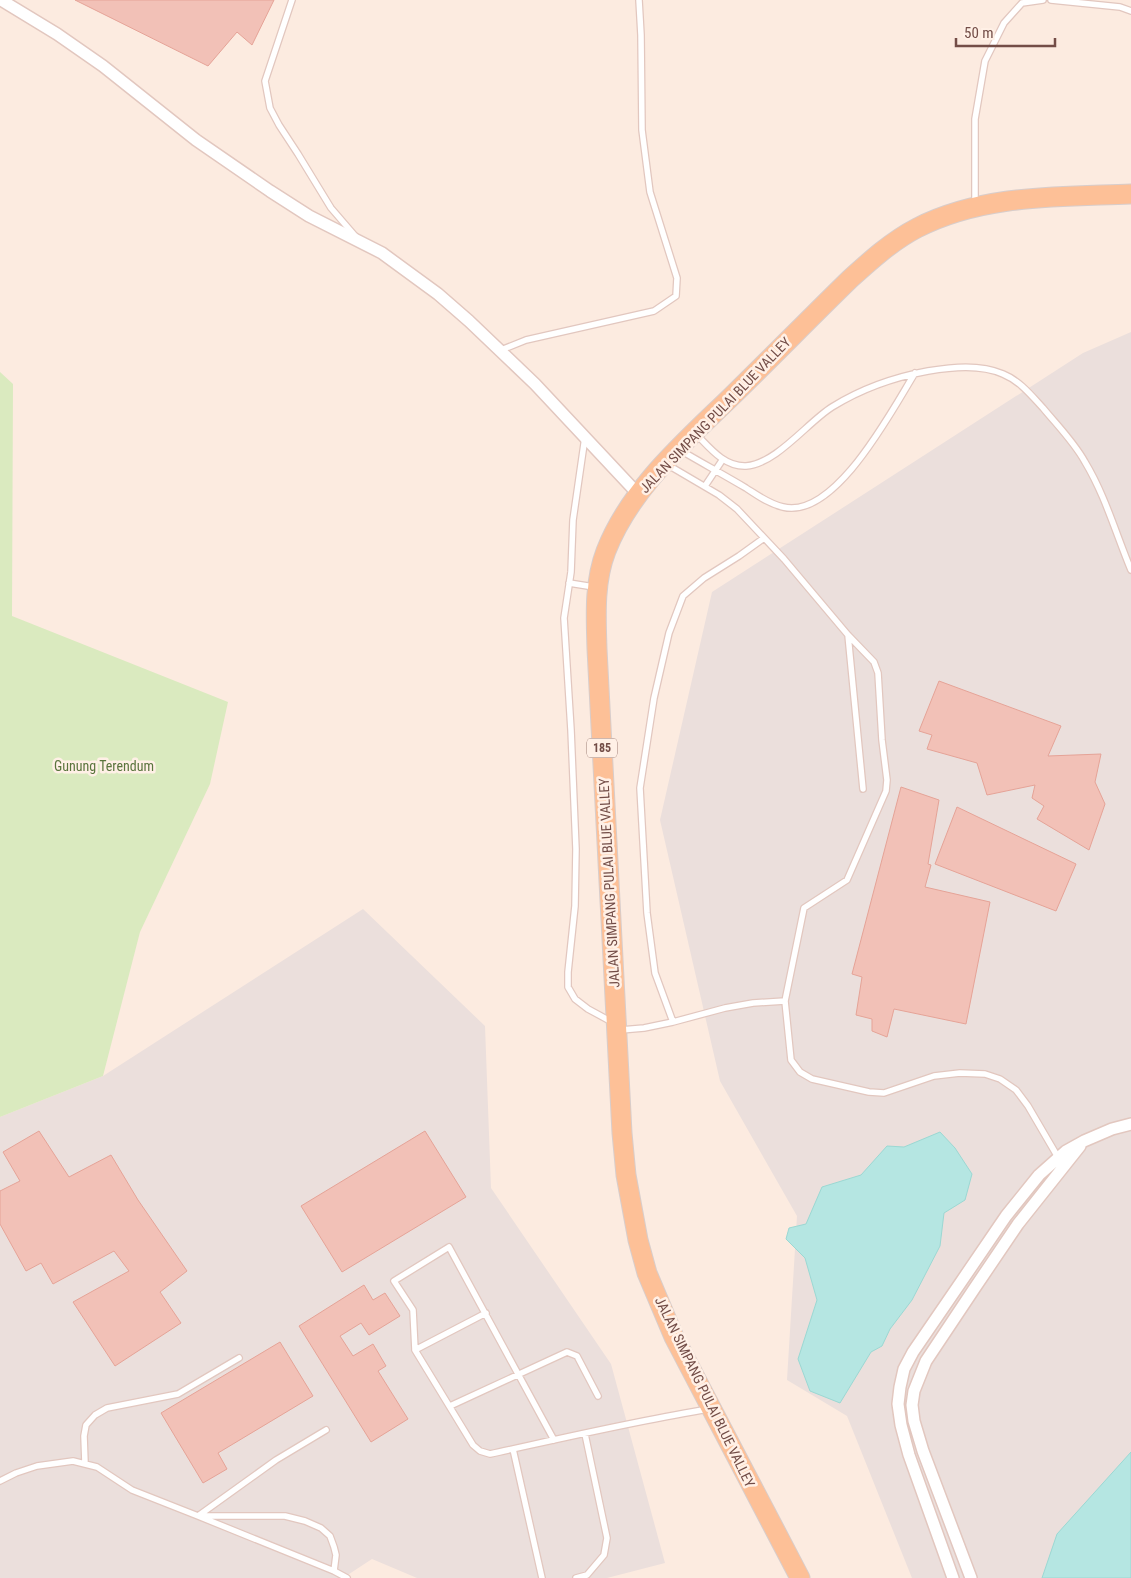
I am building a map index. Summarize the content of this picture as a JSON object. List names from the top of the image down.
{
  "streets": {
    "main road": ["JALAN SIMPANG PULAI BLUE VALLEY", "185"]
  },
  "parks": ["Gunung Terendum"],
  "scale_bar": "50 m"
}
